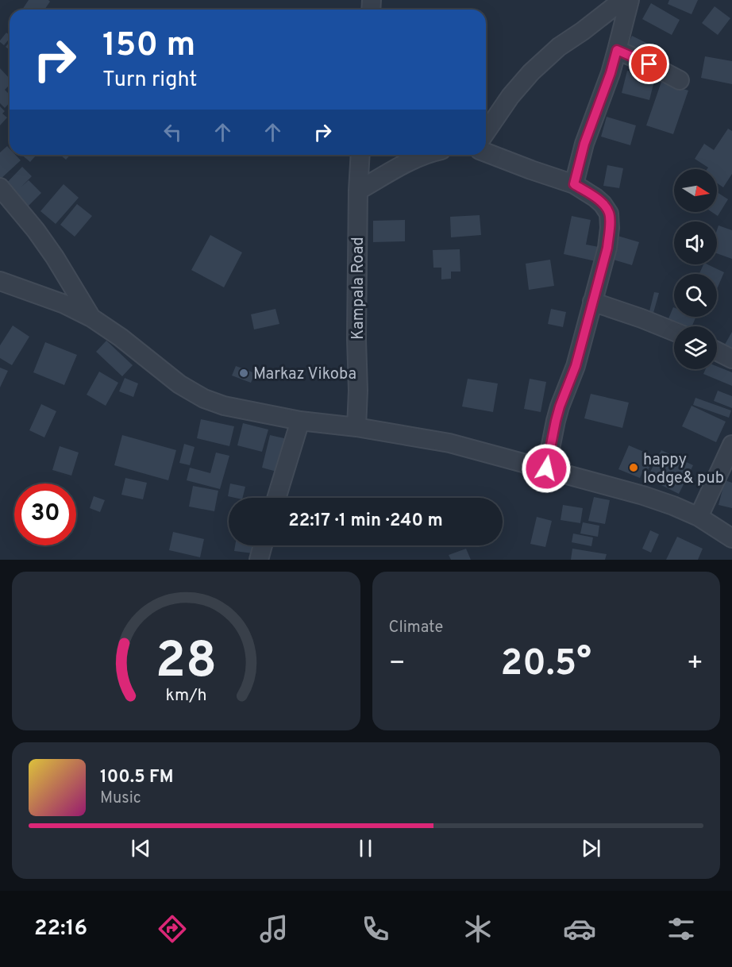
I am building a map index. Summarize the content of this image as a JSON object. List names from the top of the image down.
{
  "streets": {
    "street": ["Kampala Road"]
  },
  "places": ["Markaz Vikoba", "happy lodge& pub"],
  "north": "right",
  "page": {
    "turn": ["150 m", "Turn right"],
    "limit": "30",
    "trip": "22:17 · 1 min · 240 m",
    "tile": "Climate",
    "heat": ["−", "20.5°", "+"],
    "song": ["100.5 FM", "Music"],
    "tabs": "22:16",
    "gauge": ["28", "km/h"]
  }
}
